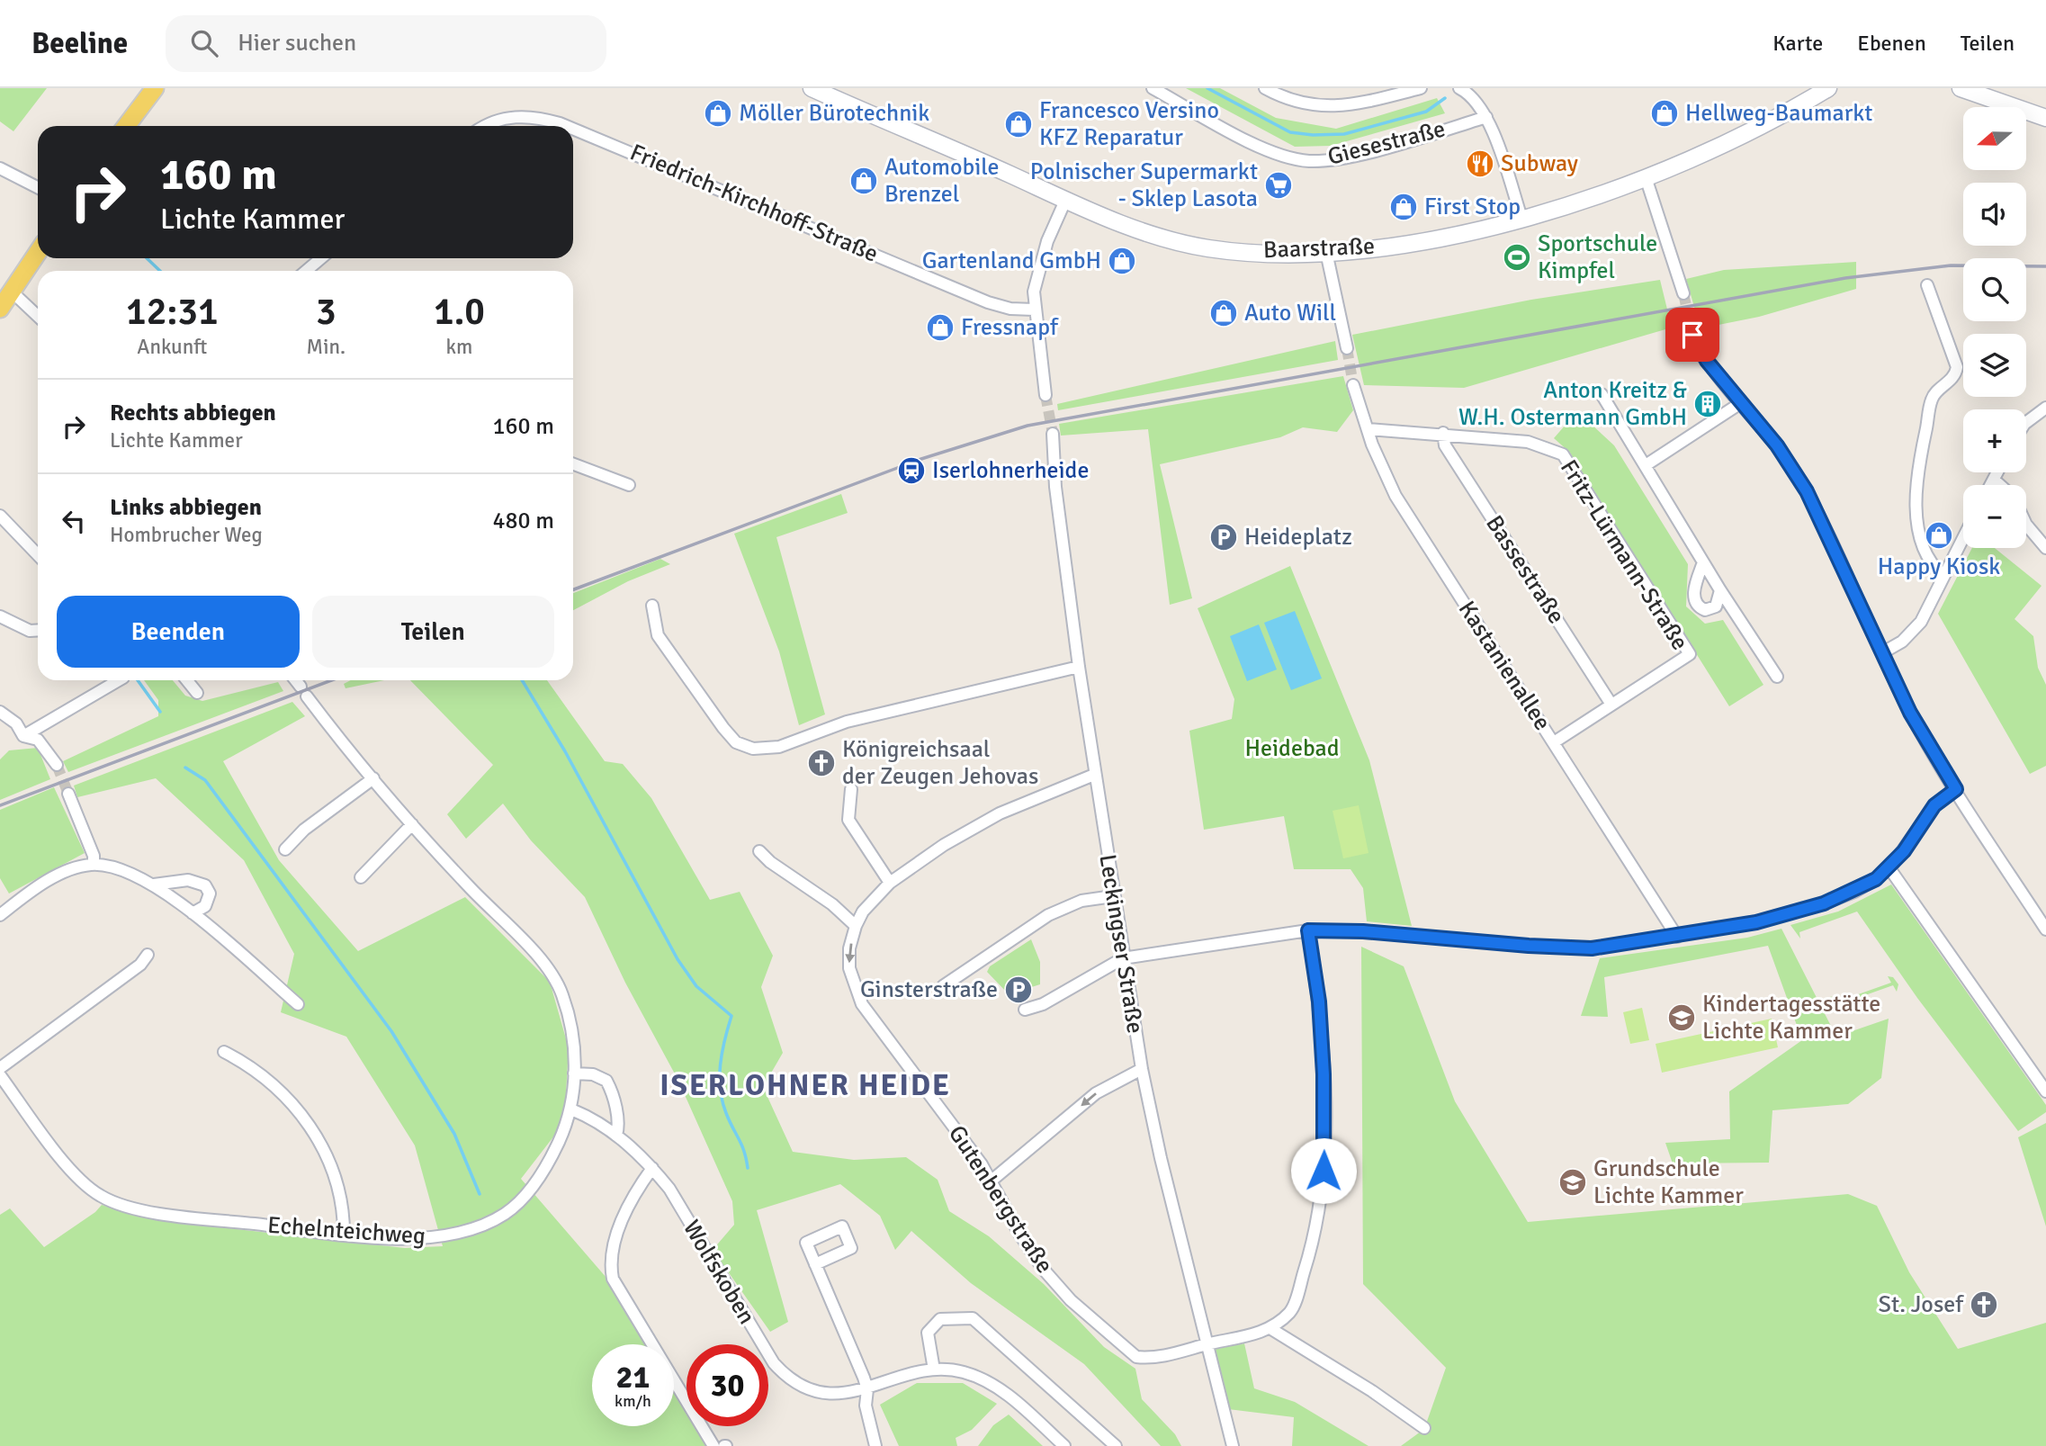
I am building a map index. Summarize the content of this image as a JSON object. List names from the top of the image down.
{
  "streets": {
    "main road": ["Baarstraße"],
    "street": [
      "Giesestraße",
      "Friedrich-Kirchhoff-Straße",
      "Fritz-Lürmann-Straße",
      "Bassestraße",
      "Kastanienallee",
      "Leckingser Straße",
      "Gutenbergstraße",
      "Echelnteichweg",
      "Wolfskoben"
    ]
  },
  "crossings": [
    ["Giesestraße", "Baarstraße"],
    ["Fritz-Lürmann-Straße", "Bassestraße"],
    ["Fritz-Lürmann-Straße", "Kastanienallee"],
    ["Leckingser Straße", "Gutenbergstraße"],
    ["Echelnteichweg", "Wolfskoben"]
  ],
  "districts": ["ISERLOHNER HEIDE"],
  "parks": ["Heidebad"],
  "places": {
    "shop": [
      "Möller Bürotechnik",
      "Hellweg-Baumarkt",
      "Francesco Versino KFZ Reparatur",
      "Automobile Brenzel",
      "First Stop",
      "Gartenland GmbH",
      "Auto Will",
      "Fressnapf",
      "Happy Kiosk"
    ],
    "restaurant": ["Subway"],
    "supermarket": ["Polnischer Supermarkt - Sklep Lasota"],
    "sports": ["Sportschule Kimpfel"],
    "building": ["Anton Kreitz & W.H. Ostermann GmbH"],
    "station": ["Iserlohnerheide"],
    "parking": ["Heideplatz", "Ginsterstraße"],
    "church": ["Königreichsaal der Zeugen Jehovas", "St. Josef"],
    "school or university": ["Kindertagesstätte Lichte Kammer", "Grundschule Lichte Kammer"]
  },
  "north": "left",
  "page": {
    "header": "Beeline",
    "search": "Hier suchen",
    "nav": ["Karte", "Ebenen", "Teilen"],
    "map_buttons": ["+", "−"],
    "turn": ["160 m", "Lichte Kammer"],
    "eta": [
      "12:31",
      "Ankunft",
      "3",
      "Min.",
      "1.0",
      "km"
    ],
    "list": [
      {
        "name": "Rechts abbiegen",
        "note": "Lichte Kammer",
        "value": "160 m"
      },
      {
        "name": "Links abbiegen",
        "note": "Hombrucher Weg",
        "value": "480 m"
      }
    ],
    "buttons": ["Beenden", "Teilen"],
    "speed": "21 km/h",
    "limit": "30"
  }
}
